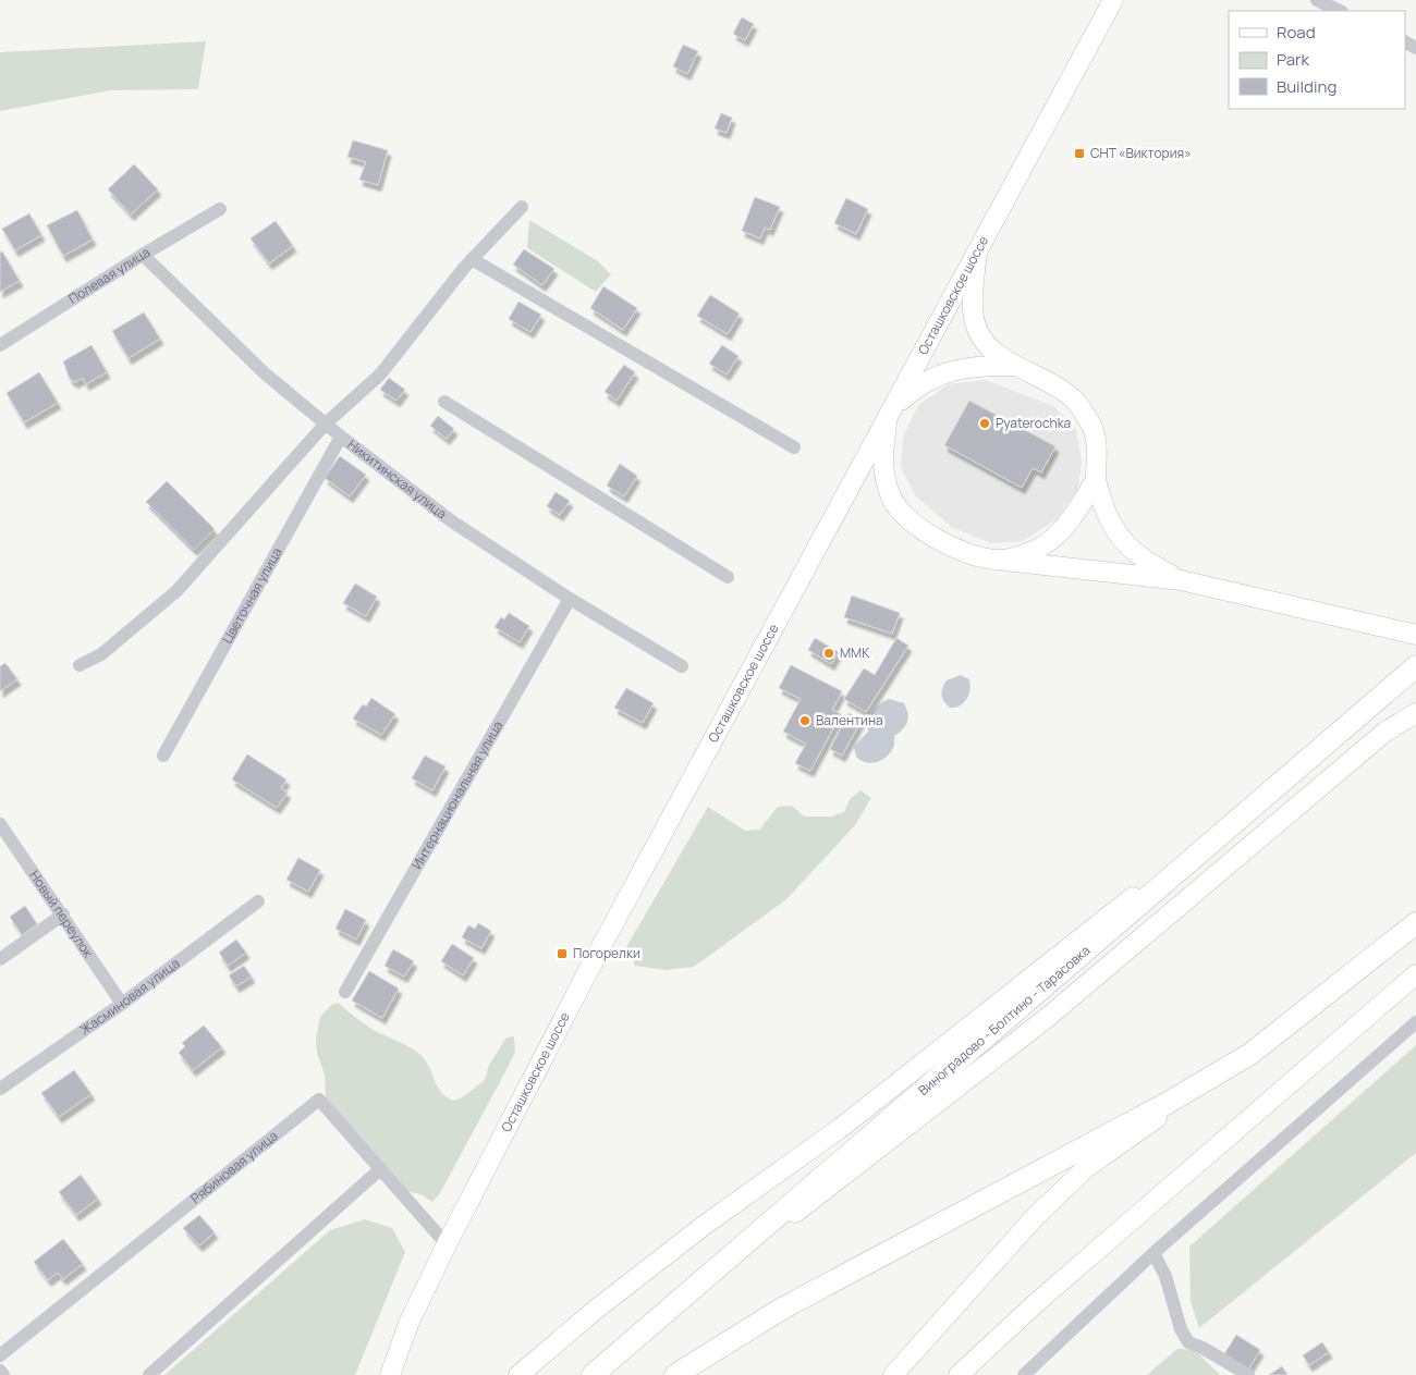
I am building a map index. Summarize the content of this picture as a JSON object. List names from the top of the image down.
{
  "streets": {
    "main road": ["Осташковское шоссе", "Виноградово - Болтино - Тарасовка"],
    "street": [
      "Полевая улица",
      "Никитинская улица",
      "Цветочная улица",
      "Интернациональная улица",
      "Новый переулок",
      "Жасминовая улица",
      "Рябиновая улица"
    ]
  },
  "crossings": [
    ["Полевая улица", "Никитинская улица"],
    ["Осташковское шоссе", "Рябиновая улица"],
    ["Никитинская улица", "Цветочная улица"],
    ["Никитинская улица", "Интернациональная улица"],
    ["Новый переулок", "Жасминовая улица"]
  ],
  "places": {
    "transit": ["СНТ «Виктория»", "Погорелки"],
    "other": ["Pyaterochka", "ММК", "Валентина"]
  },
  "legend": ["Road", "Park", "Building"]
}
